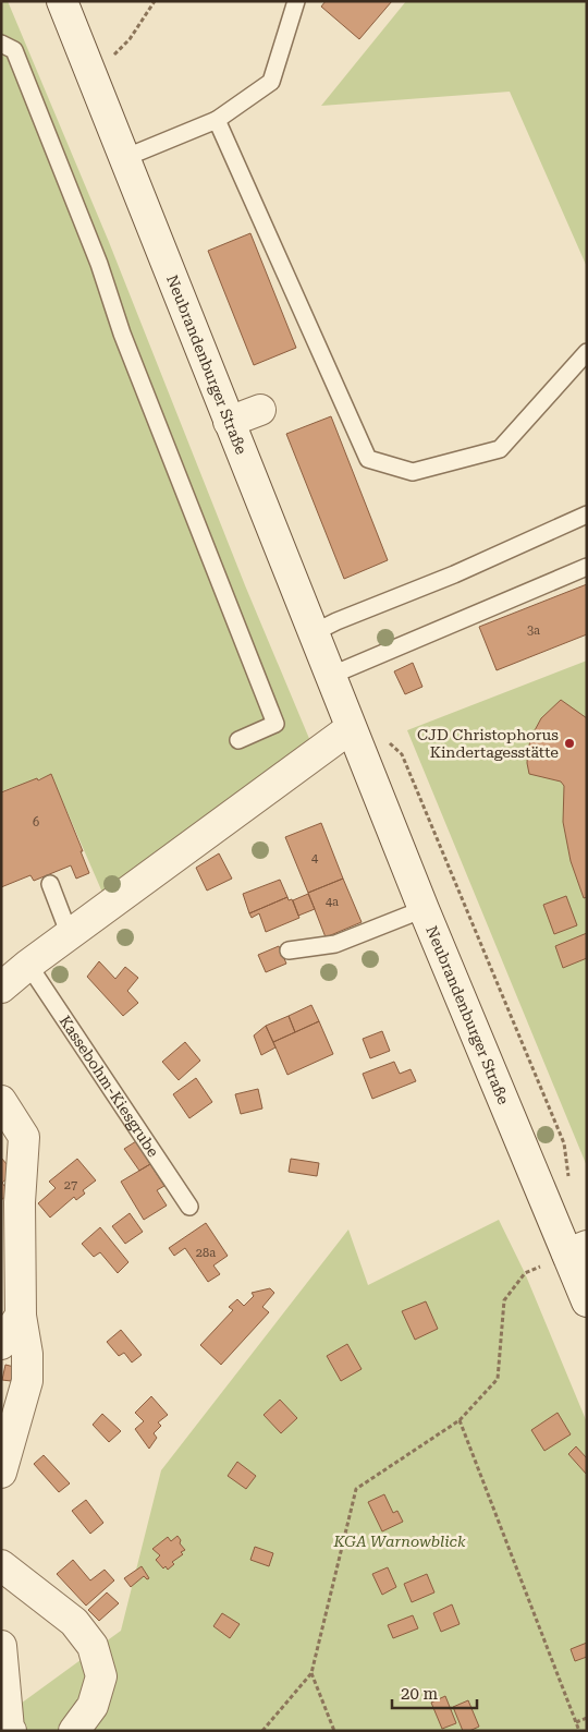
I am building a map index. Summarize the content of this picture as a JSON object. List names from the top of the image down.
{
  "streets": {
    "main road": ["Neubrandenburger Straße"],
    "lane": ["Kassebohm-Kiesgrube"]
  },
  "parks": ["KGA Warnowblick"],
  "places": ["CJD Christophorus Kindertagesstätte"],
  "house_numbers": [
    "3a",
    "6",
    "4",
    "4a",
    "27",
    "28a"
  ],
  "scale_bar": "20 m"
}
